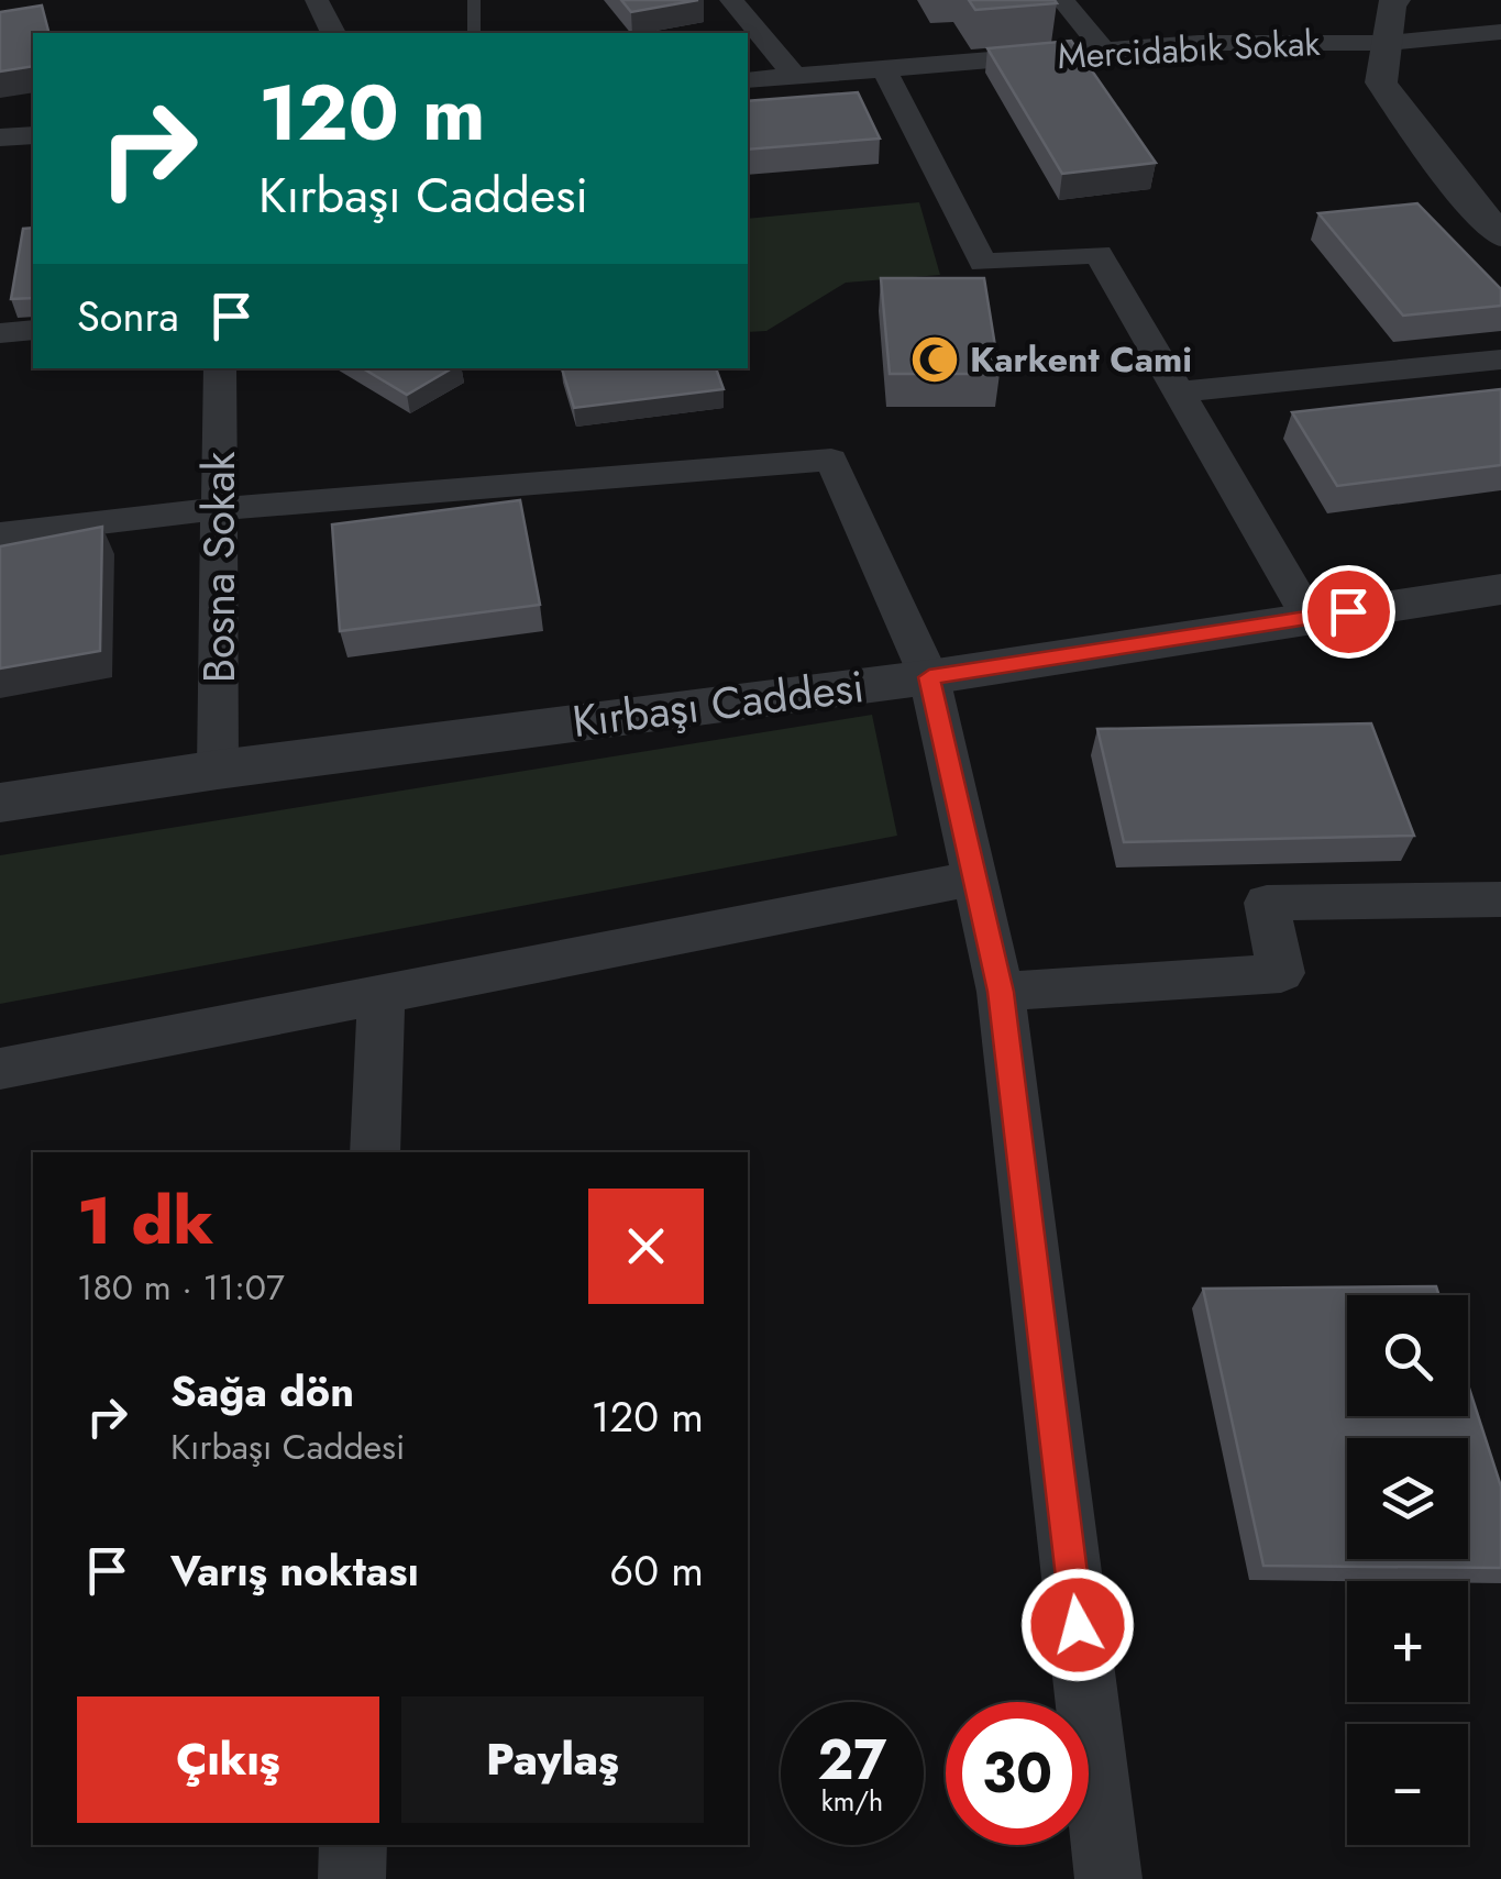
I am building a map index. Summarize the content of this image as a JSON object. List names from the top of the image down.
{
  "streets": {
    "street": ["Mercidabık Sokak", "Bosna Sokak", "Kırbaşı Caddesi"]
  },
  "crossings": [
    ["Bosna Sokak", "Kırbaşı Caddesi"]
  ],
  "places": {
    "mosque": ["Karkent Cami"]
  },
  "page": {
    "turn": ["120 m", "Kırbaşı Caddesi"],
    "then": "Sonra",
    "heading": ["1 dk", "180 m · 11:07"],
    "map_buttons": ["+", "−"],
    "list": [
      {
        "name": "Sağa dön",
        "note": "Kırbaşı Caddesi",
        "value": "120 m"
      },
      {
        "name": "Varış noktası",
        "value": "60 m"
      }
    ],
    "buttons": ["Çıkış", "Paylaş"],
    "speed": "27 km/h",
    "limit": "30"
  }
}
